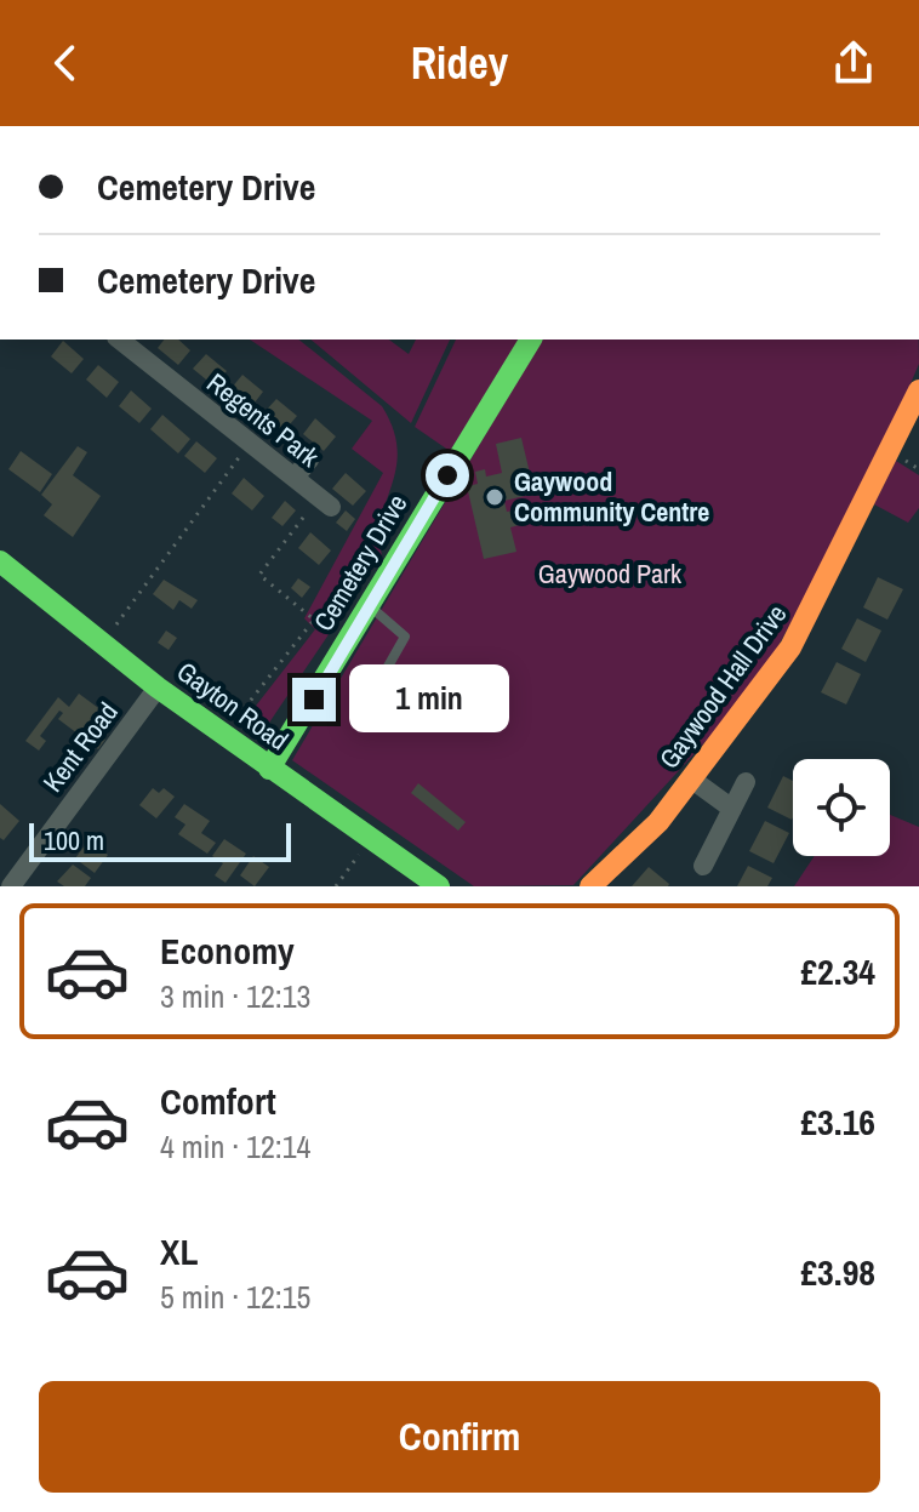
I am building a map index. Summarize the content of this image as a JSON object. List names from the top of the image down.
{
  "streets": {
    "street": [
      "Regents Park",
      "Cemetery Drive",
      "Gaywood Hall Drive",
      "Gayton Road",
      "Kent Road"
    ]
  },
  "crossings": [
    ["Cemetery Drive", "Gayton Road"],
    ["Gayton Road", "Kent Road"]
  ],
  "parks": ["Gaywood Park"],
  "places": ["Gaywood Community Centre"],
  "scale_bar": "100 m",
  "page": {
    "header": "Ridey",
    "banner": ["Cemetery Drive", "Cemetery Drive"],
    "bubble": "1 min",
    "scale": "100 m",
    "list": [
      {
        "name": "Economy",
        "note": "3 min · 12:13",
        "value": "£2.34"
      },
      {
        "name": "Comfort",
        "note": "4 min · 12:14",
        "value": "£3.16"
      },
      {
        "name": "XL",
        "note": "5 min · 12:15",
        "value": "£3.98"
      }
    ],
    "buttons": "Confirm"
  }
}
